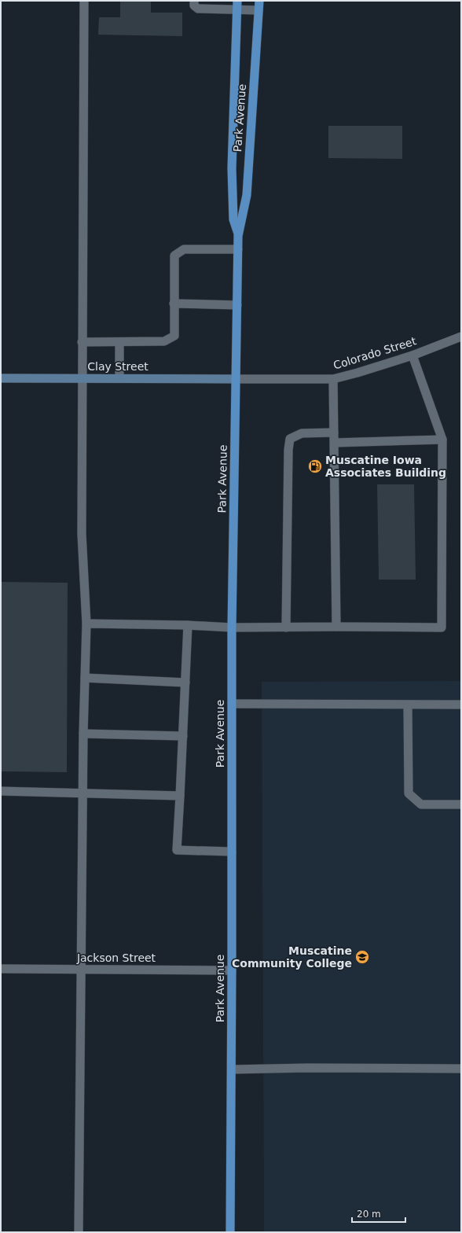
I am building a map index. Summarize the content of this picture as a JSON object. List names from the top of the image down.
{
  "streets": {
    "main road": ["Park Avenue", "Clay Street"],
    "street": ["Colorado Street", "Jackson Street"]
  },
  "crossings": [
    ["Park Avenue", "Colorado Street"],
    ["Park Avenue", "Clay Street"],
    ["Park Avenue", "Jackson Street"],
    ["Colorado Street", "Clay Street"]
  ],
  "places": {
    "fuel station": ["Muscatine Iowa Associates Building"],
    "school or university": ["Muscatine Community College"]
  },
  "scale_bar": "20 m"
}
